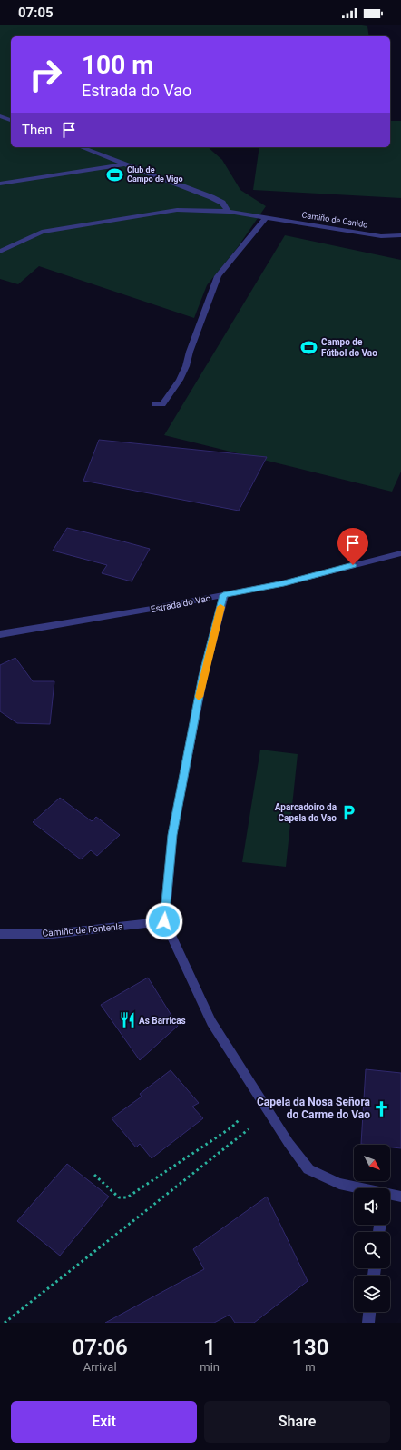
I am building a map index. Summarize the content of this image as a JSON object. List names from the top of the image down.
{
  "streets": {
    "street": ["Camiño de Canido", "Estrada do Vao", "Camiño de Fontenla"]
  },
  "places": {
    "sports": ["Club de Campo de Vigo", "Campo de Fútbol do Vao"],
    "parking": ["Aparcadoiro da Capela do Vao"],
    "restaurant": ["As Barricas"],
    "church": ["Capela da Nosa Señora do Carme do Vao"]
  },
  "north": "bottom right",
  "page": {
    "status": "07:05",
    "turn": ["100 m", "Estrada do Vao"],
    "then": "Then",
    "eta": [
      "07:06",
      "Arrival",
      "1",
      "min",
      "130",
      "m"
    ],
    "buttons": ["Exit", "Share"]
  }
}
